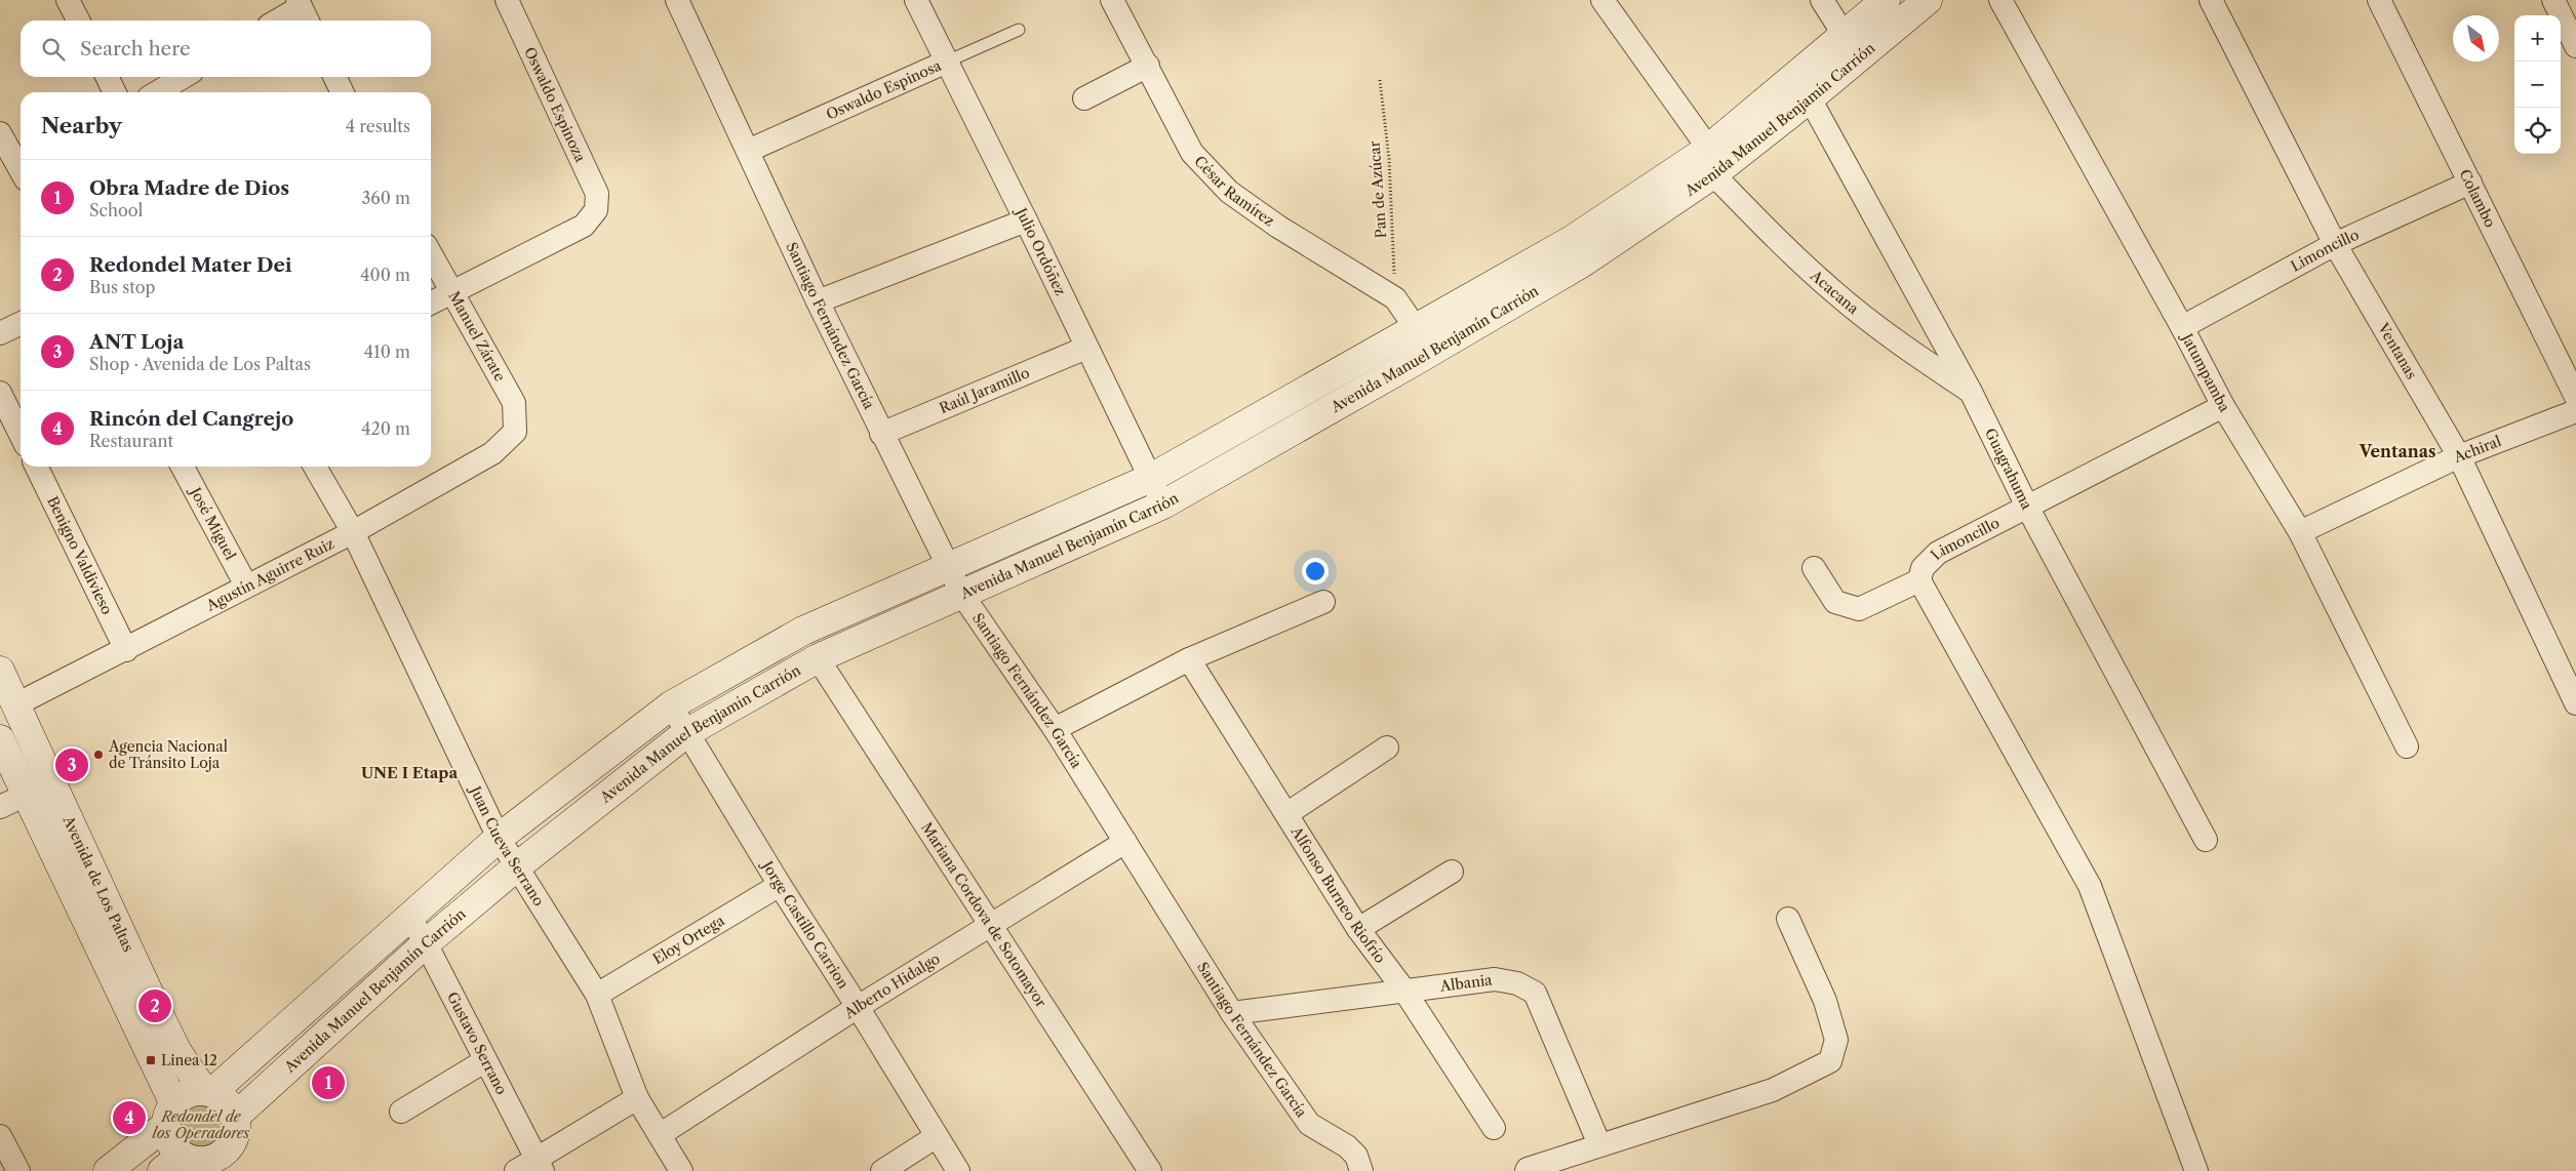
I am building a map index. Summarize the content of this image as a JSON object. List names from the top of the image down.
{
  "streets": {
    "main road": ["Avenida Manuel Benjamín Carrión", "Avenida de Los Paltas"],
    "street": [
      "Oswaldo Espinosa",
      "Oswaldo Espinoza",
      "César Ramírez",
      "Colambo",
      "Julio Ordóñez",
      "Limoncillo",
      "Acacana",
      "Santiago Fernández García",
      "Manuel Zárate",
      "Ventanas",
      "Jatumpamba",
      "Raúl Jaramillo",
      "Achiral",
      "Guagrahuma",
      "José Miguel",
      "Benigno Valdivieso",
      "Agustín Aguirre Ruiz",
      "Juan Cueva Serrano",
      "Alfonso Burneo Riofrío",
      "Mariana Cordova de Sotomayor",
      "Jorge Castillo Carrion",
      "Eloy Ortega",
      "Albania",
      "Alberto Hidalgo",
      "Gustavo Serrano"
    ],
    "path": ["Pan de Azúcar"]
  },
  "crossings": [
    ["Oswaldo Espinosa", "Julio Ordóñez"],
    ["Oswaldo Espinosa", "Santiago Fernández García"],
    ["Oswaldo Espinoza", "Manuel Zárate"],
    ["Avenida Manuel Benjamín Carrión", "César Ramírez"],
    ["Avenida Manuel Benjamín Carrión", "Julio Ordóñez"],
    ["Avenida Manuel Benjamín Carrión", "Acacana"],
    ["Avenida Manuel Benjamín Carrión", "Santiago Fernández García"],
    ["Avenida Manuel Benjamín Carrión", "Guagrahuma"],
    ["Avenida Manuel Benjamín Carrión", "Juan Cueva Serrano"],
    ["Avenida Manuel Benjamín Carrión", "Avenida de Los Paltas"],
    ["Avenida Manuel Benjamín Carrión", "Mariana Cordova de Sotomayor"],
    ["Avenida Manuel Benjamín Carrión", "Jorge Castillo Carrion"],
    ["Avenida Manuel Benjamín Carrión", "Gustavo Serrano"],
    ["César Ramírez", "Pan de Azúcar"],
    ["Colambo", "Limoncillo"],
    ["Julio Ordóñez", "Raúl Jaramillo"],
    ["Limoncillo", "Ventanas"],
    ["Limoncillo", "Jatumpamba"],
    ["Limoncillo", "Guagrahuma"],
    ["Acacana", "Guagrahuma"],
    ["Santiago Fernández García", "Raúl Jaramillo"],
    ["Santiago Fernández García", "Albania"],
    ["Santiago Fernández García", "Alberto Hidalgo"],
    ["Manuel Zárate", "Agustín Aguirre Ruiz"],
    ["Ventanas", "Achiral"],
    ["Jatumpamba", "Achiral"],
    ["José Miguel", "Agustín Aguirre Ruiz"],
    ["Benigno Valdivieso", "Agustín Aguirre Ruiz"],
    ["Agustín Aguirre Ruiz", "Juan Cueva Serrano"],
    ["Agustín Aguirre Ruiz", "Avenida de Los Paltas"],
    ["Juan Cueva Serrano", "Eloy Ortega"],
    ["Juan Cueva Serrano", "Alberto Hidalgo"],
    ["Alfonso Burneo Riofrío", "Albania"],
    ["Mariana Cordova de Sotomayor", "Alberto Hidalgo"],
    ["Jorge Castillo Carrion", "Eloy Ortega"],
    ["Jorge Castillo Carrion", "Alberto Hidalgo"]
  ],
  "districts": ["Ventanas", "UNE I Etapa"],
  "parks": ["Redondel de los Operadores"],
  "places": {
    "other": ["Agencia Nacional de Tránsito Loja"],
    "transit": ["Linea 12"]
  },
  "north": "bottom right",
  "page": {
    "map_buttons": ["+", "−"],
    "search": "Search here",
    "heading": ["Nearby", "4 results"],
    "list": [
      {
        "mark": "1",
        "name": "Obra Madre de Dios",
        "note": "School",
        "value": "360 m"
      },
      {
        "mark": "2",
        "name": "Redondel Mater Dei",
        "note": "Bus stop",
        "value": "400 m"
      },
      {
        "mark": "3",
        "name": "ANT Loja",
        "note": "Shop · Avenida de Los Paltas",
        "value": "410 m"
      },
      {
        "mark": "4",
        "name": "Rincón del Cangrejo",
        "note": "Restaurant",
        "value": "420 m"
      }
    ],
    "pins": [
      "3",
      "2",
      "1",
      "4"
    ]
  }
}
